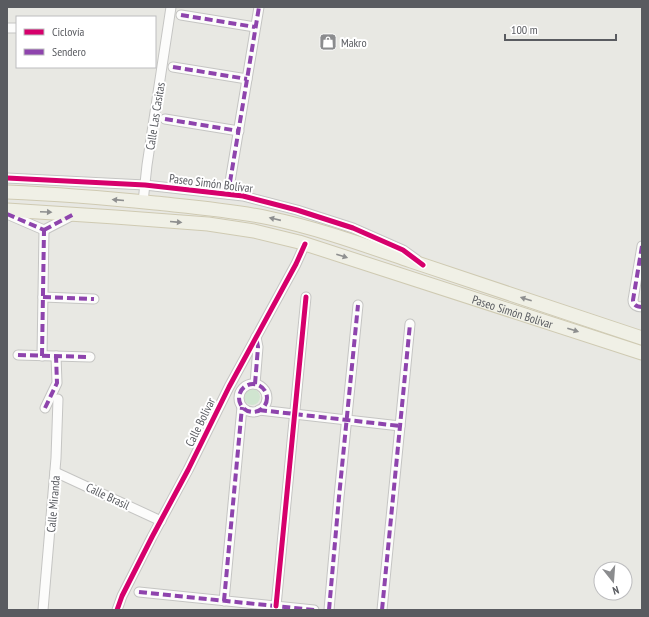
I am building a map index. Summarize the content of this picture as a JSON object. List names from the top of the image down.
{
  "streets": {
    "main road": ["Paseo Simón Bolívar"],
    "street": [
      "Calle Las Casitas",
      "Calle Bolívar",
      "Calle Brasil",
      "Calle Miranda"
    ]
  },
  "crossings": [
    ["Calle Las Casitas", "Paseo Simón Bolívar"],
    ["Paseo Simón Bolívar", "Calle Bolívar"],
    ["Calle Bolívar", "Calle Brasil"],
    ["Calle Brasil", "Calle Miranda"]
  ],
  "places": {
    "shop": ["Makro"]
  },
  "legend": ["Ciclovía", "Sendero"],
  "scale_bar": "100 m",
  "north": "bottom"
}
